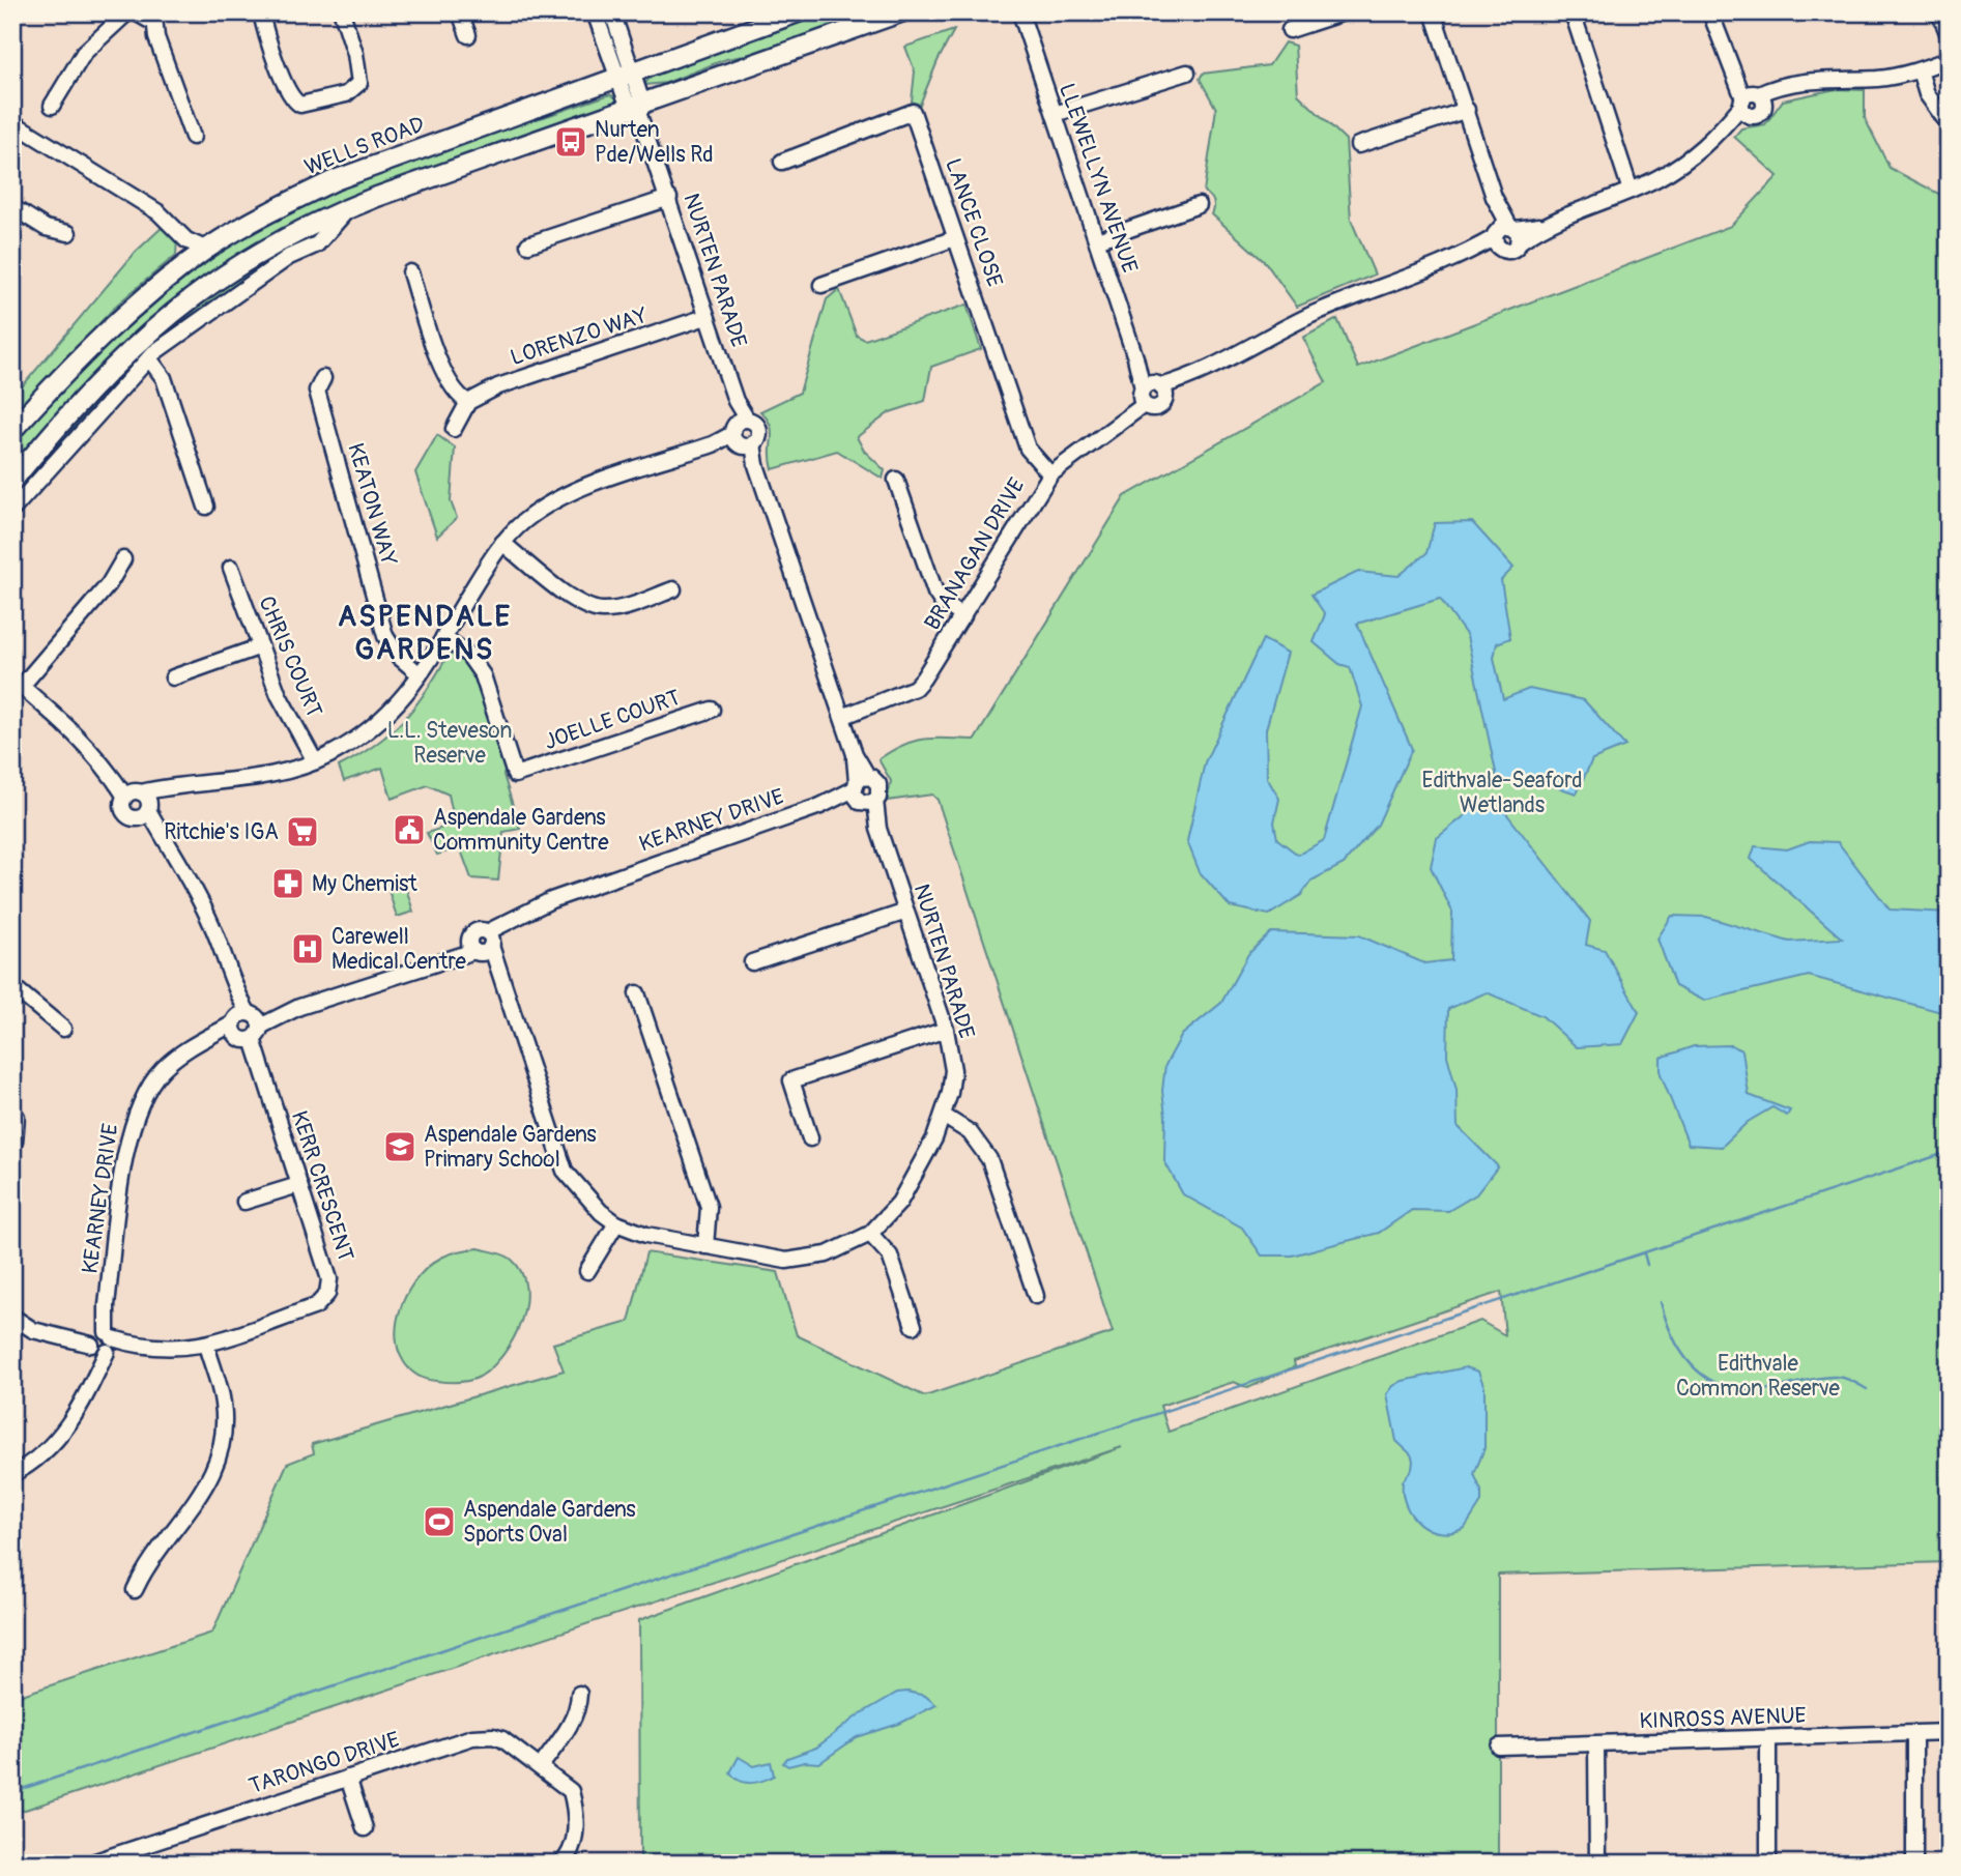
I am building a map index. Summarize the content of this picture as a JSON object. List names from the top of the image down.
{
  "streets": {
    "main road": ["WELLS ROAD"],
    "street": [
      "LLEWELLYN AVENUE",
      "LANCE CLOSE",
      "NURTEN PARADE",
      "LORENZO WAY",
      "KEATON WAY",
      "BRANAGAN DRIVE",
      "CHRIS COURT",
      "JOELLE COURT",
      "KEARNEY DRIVE",
      "KERR CRESCENT",
      "KINROSS AVENUE",
      "TARONGO DRIVE"
    ]
  },
  "crossings": [
    ["WELLS ROAD", "NURTEN PARADE"],
    ["LLEWELLYN AVENUE", "BRANAGAN DRIVE"],
    ["LANCE CLOSE", "BRANAGAN DRIVE"],
    ["NURTEN PARADE", "LORENZO WAY"],
    ["NURTEN PARADE", "BRANAGAN DRIVE"],
    ["NURTEN PARADE", "KEARNEY DRIVE"],
    ["KEARNEY DRIVE", "KERR CRESCENT"]
  ],
  "districts": ["ASPENDALE GARDENS"],
  "parks": ["L.L. Steveson Reserve", "Edithvale-Seaford Wetlands", "Edithvale Common Reserve"],
  "places": {
    "bus stop": ["Nurten Pde/Wells Rd"],
    "public building": ["Aspendale Gardens Community Centre"],
    "supermarket": ["Ritchie's IGA"],
    "pharmacy": ["My Chemist"],
    "hospital": ["Carewell Medical Centre"],
    "school or university": ["Aspendale Gardens Primary School"],
    "sports": ["Aspendale Gardens Sports Oval"]
  }
}
